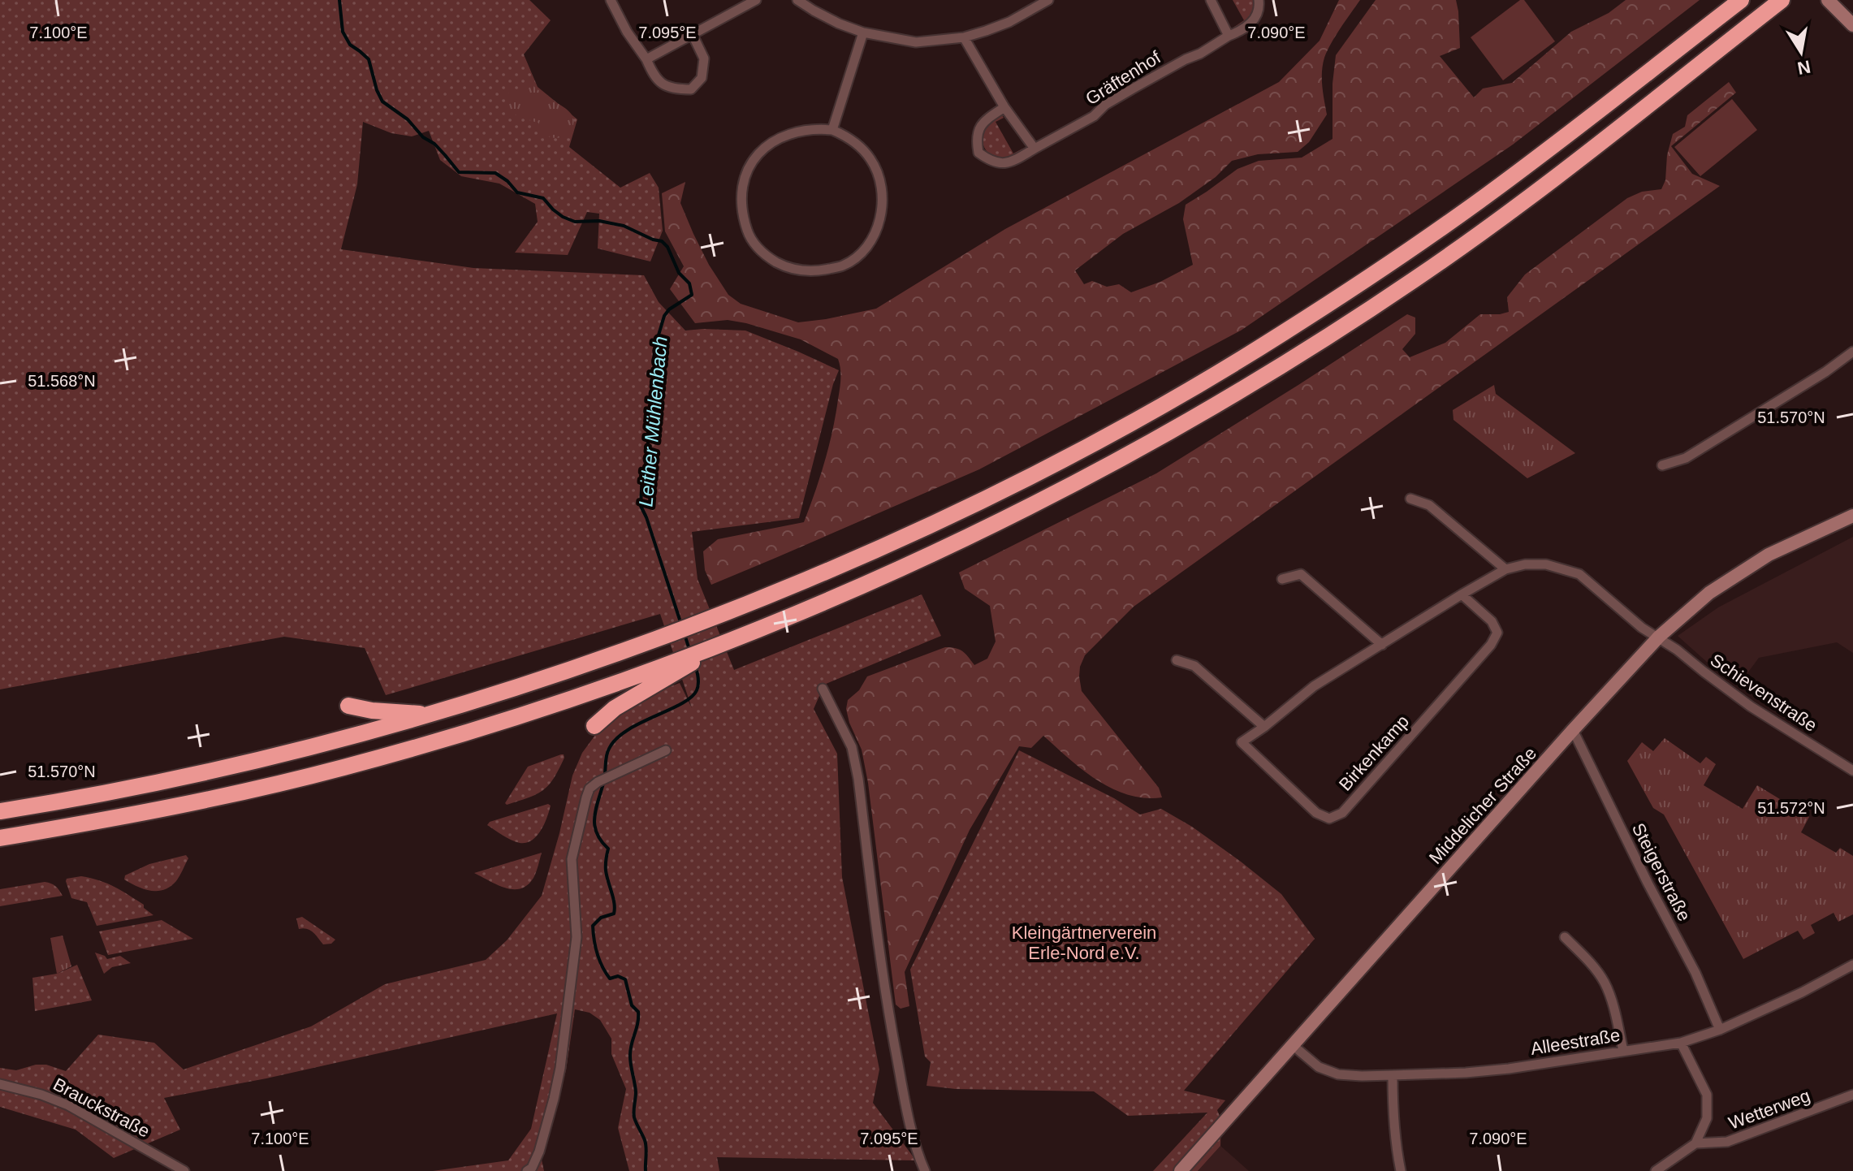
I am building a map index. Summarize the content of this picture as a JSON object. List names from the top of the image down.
{
  "streets": {
    "street": [
      "Gräftenhof",
      "Schievenstraße",
      "Birkenkamp",
      "Middelicher Straße",
      "Steigerstraße",
      "Alleestraße",
      "Brauckstraße",
      "Wetterweg"
    ]
  },
  "crossings": [
    ["Schievenstraße", "Birkenkamp"],
    ["Schievenstraße", "Middelicher Straße"],
    ["Birkenkamp", "Middelicher Straße"],
    ["Middelicher Straße", "Steigerstraße"],
    ["Middelicher Straße", "Alleestraße"],
    ["Steigerstraße", "Alleestraße"],
    ["Alleestraße", "Wetterweg"]
  ],
  "water": ["Leither Mühlenbach"],
  "parks": ["Kleingärtnerverein Erle-Nord e.V."],
  "north": "bottom",
  "coordinates": [
    "7.100°E",
    "7.095°E",
    "7.090°E",
    "51.568°N",
    "51.570°N",
    "51.572°N"
  ]
}
